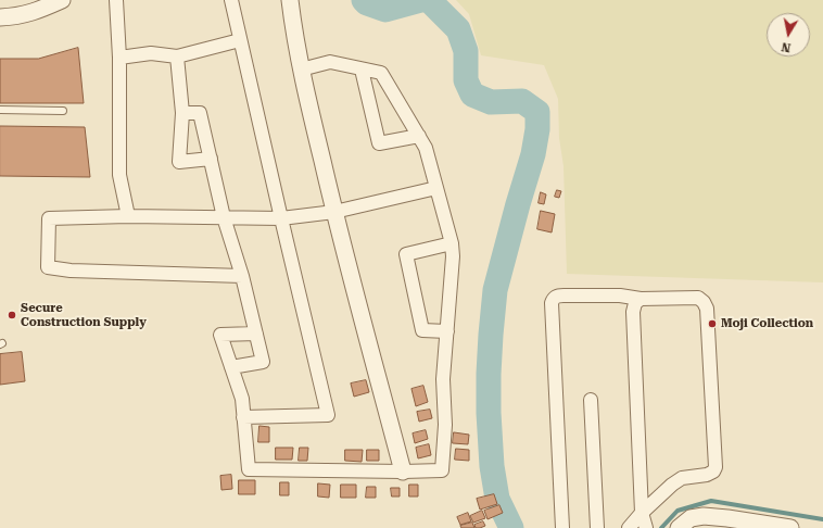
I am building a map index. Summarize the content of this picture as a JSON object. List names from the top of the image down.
{
  "places": ["Secure Construction Supply", "Moji Collection"],
  "north": "bottom"
}
